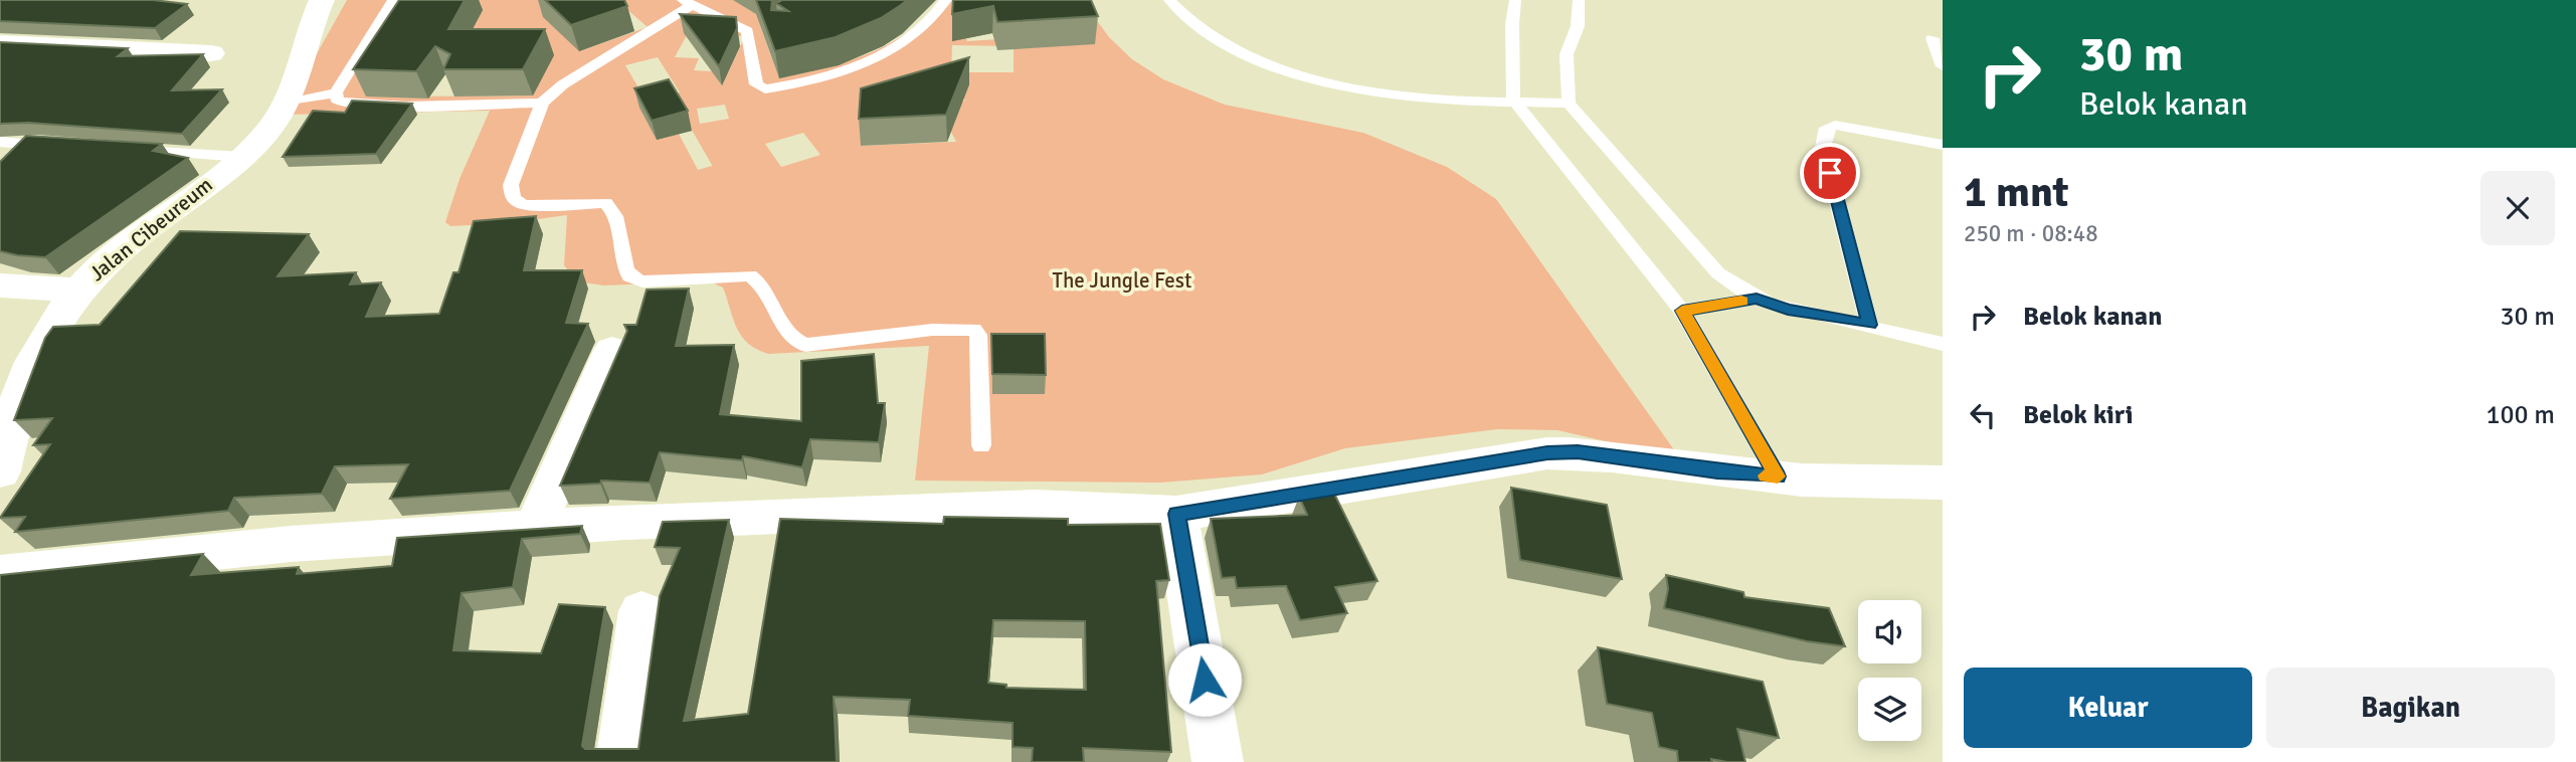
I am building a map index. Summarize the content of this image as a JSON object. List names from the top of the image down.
{
  "streets": {
    "street": ["Jalan Cibeureum"]
  },
  "parks": ["The Jungle Fest"],
  "page": {
    "turn": ["30 m", "Belok kanan"],
    "heading": ["1 mnt", "250 m · 08:48"],
    "list": [
      {
        "name": "Belok kanan",
        "value": "30 m"
      },
      {
        "name": "Belok kiri",
        "value": "100 m"
      }
    ],
    "buttons": ["Keluar", "Bagikan"]
  }
}
